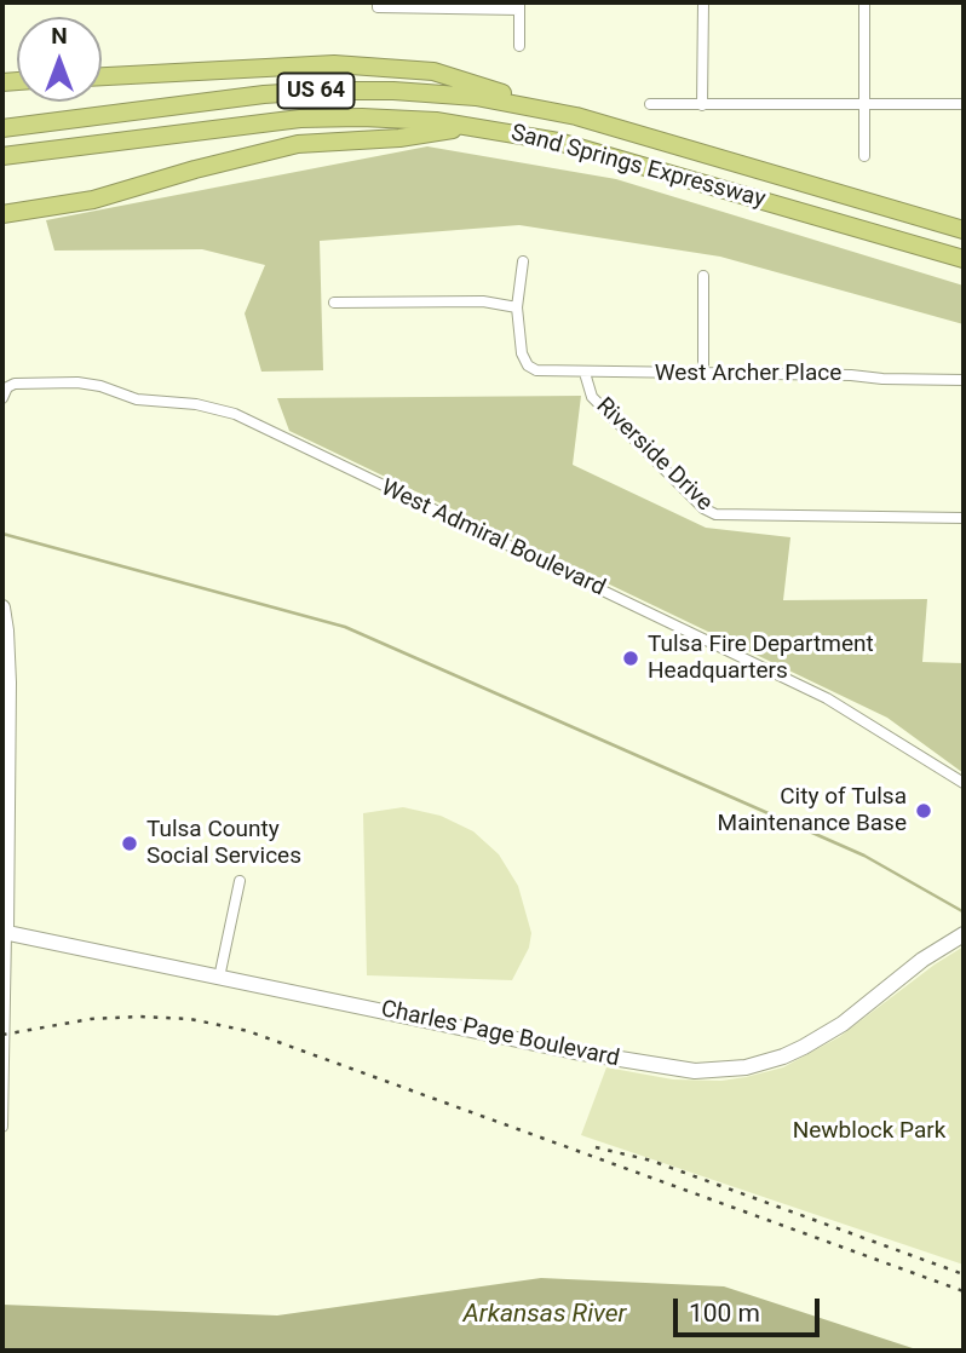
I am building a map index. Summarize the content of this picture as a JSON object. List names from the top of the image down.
{
  "streets": {
    "highway": ["US 64", "Sand Springs Expressway"],
    "main road": ["Charles Page Boulevard"],
    "street": ["West Archer Place", "Riverside Drive", "West Admiral Boulevard"]
  },
  "crossings": [
    ["West Archer Place", "Riverside Drive"]
  ],
  "water": ["Arkansas River"],
  "parks": ["Newblock Park"],
  "places": ["Tulsa Fire Department Headquarters", "City of Tulsa Maintenance Base", "Tulsa County Social Services"],
  "scale_bar": "100 m",
  "north": "top"
}
